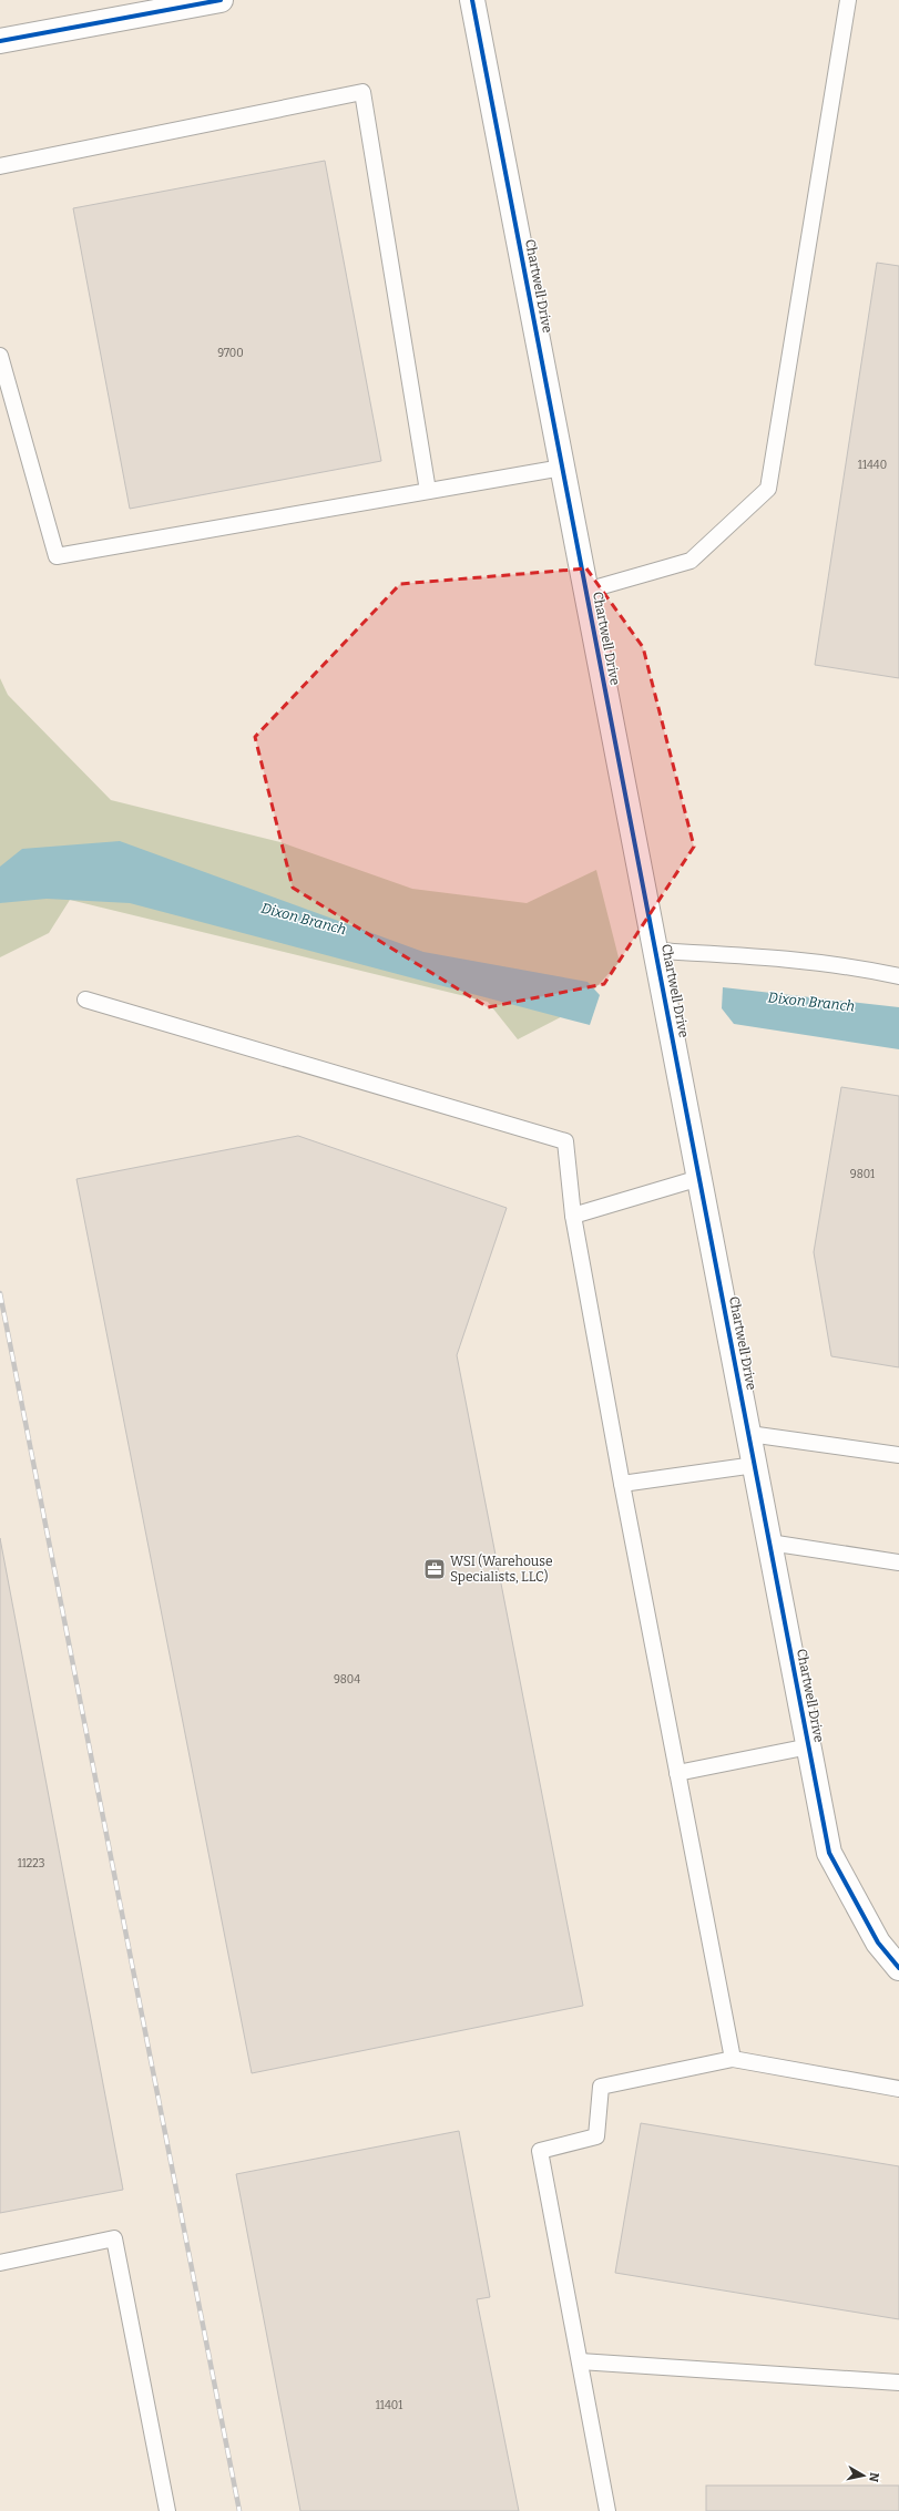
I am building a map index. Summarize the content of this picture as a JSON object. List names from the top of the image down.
{
  "streets": {
    "street": ["Chartwell Drive"]
  },
  "water": ["Dixon Branch"],
  "places": {
    "office": ["WSI (Warehouse Specialists, LLC)"]
  },
  "house_numbers": [
    "9700",
    "11440",
    "9801",
    "9804",
    "11223",
    "11401"
  ],
  "north": "right"
}
